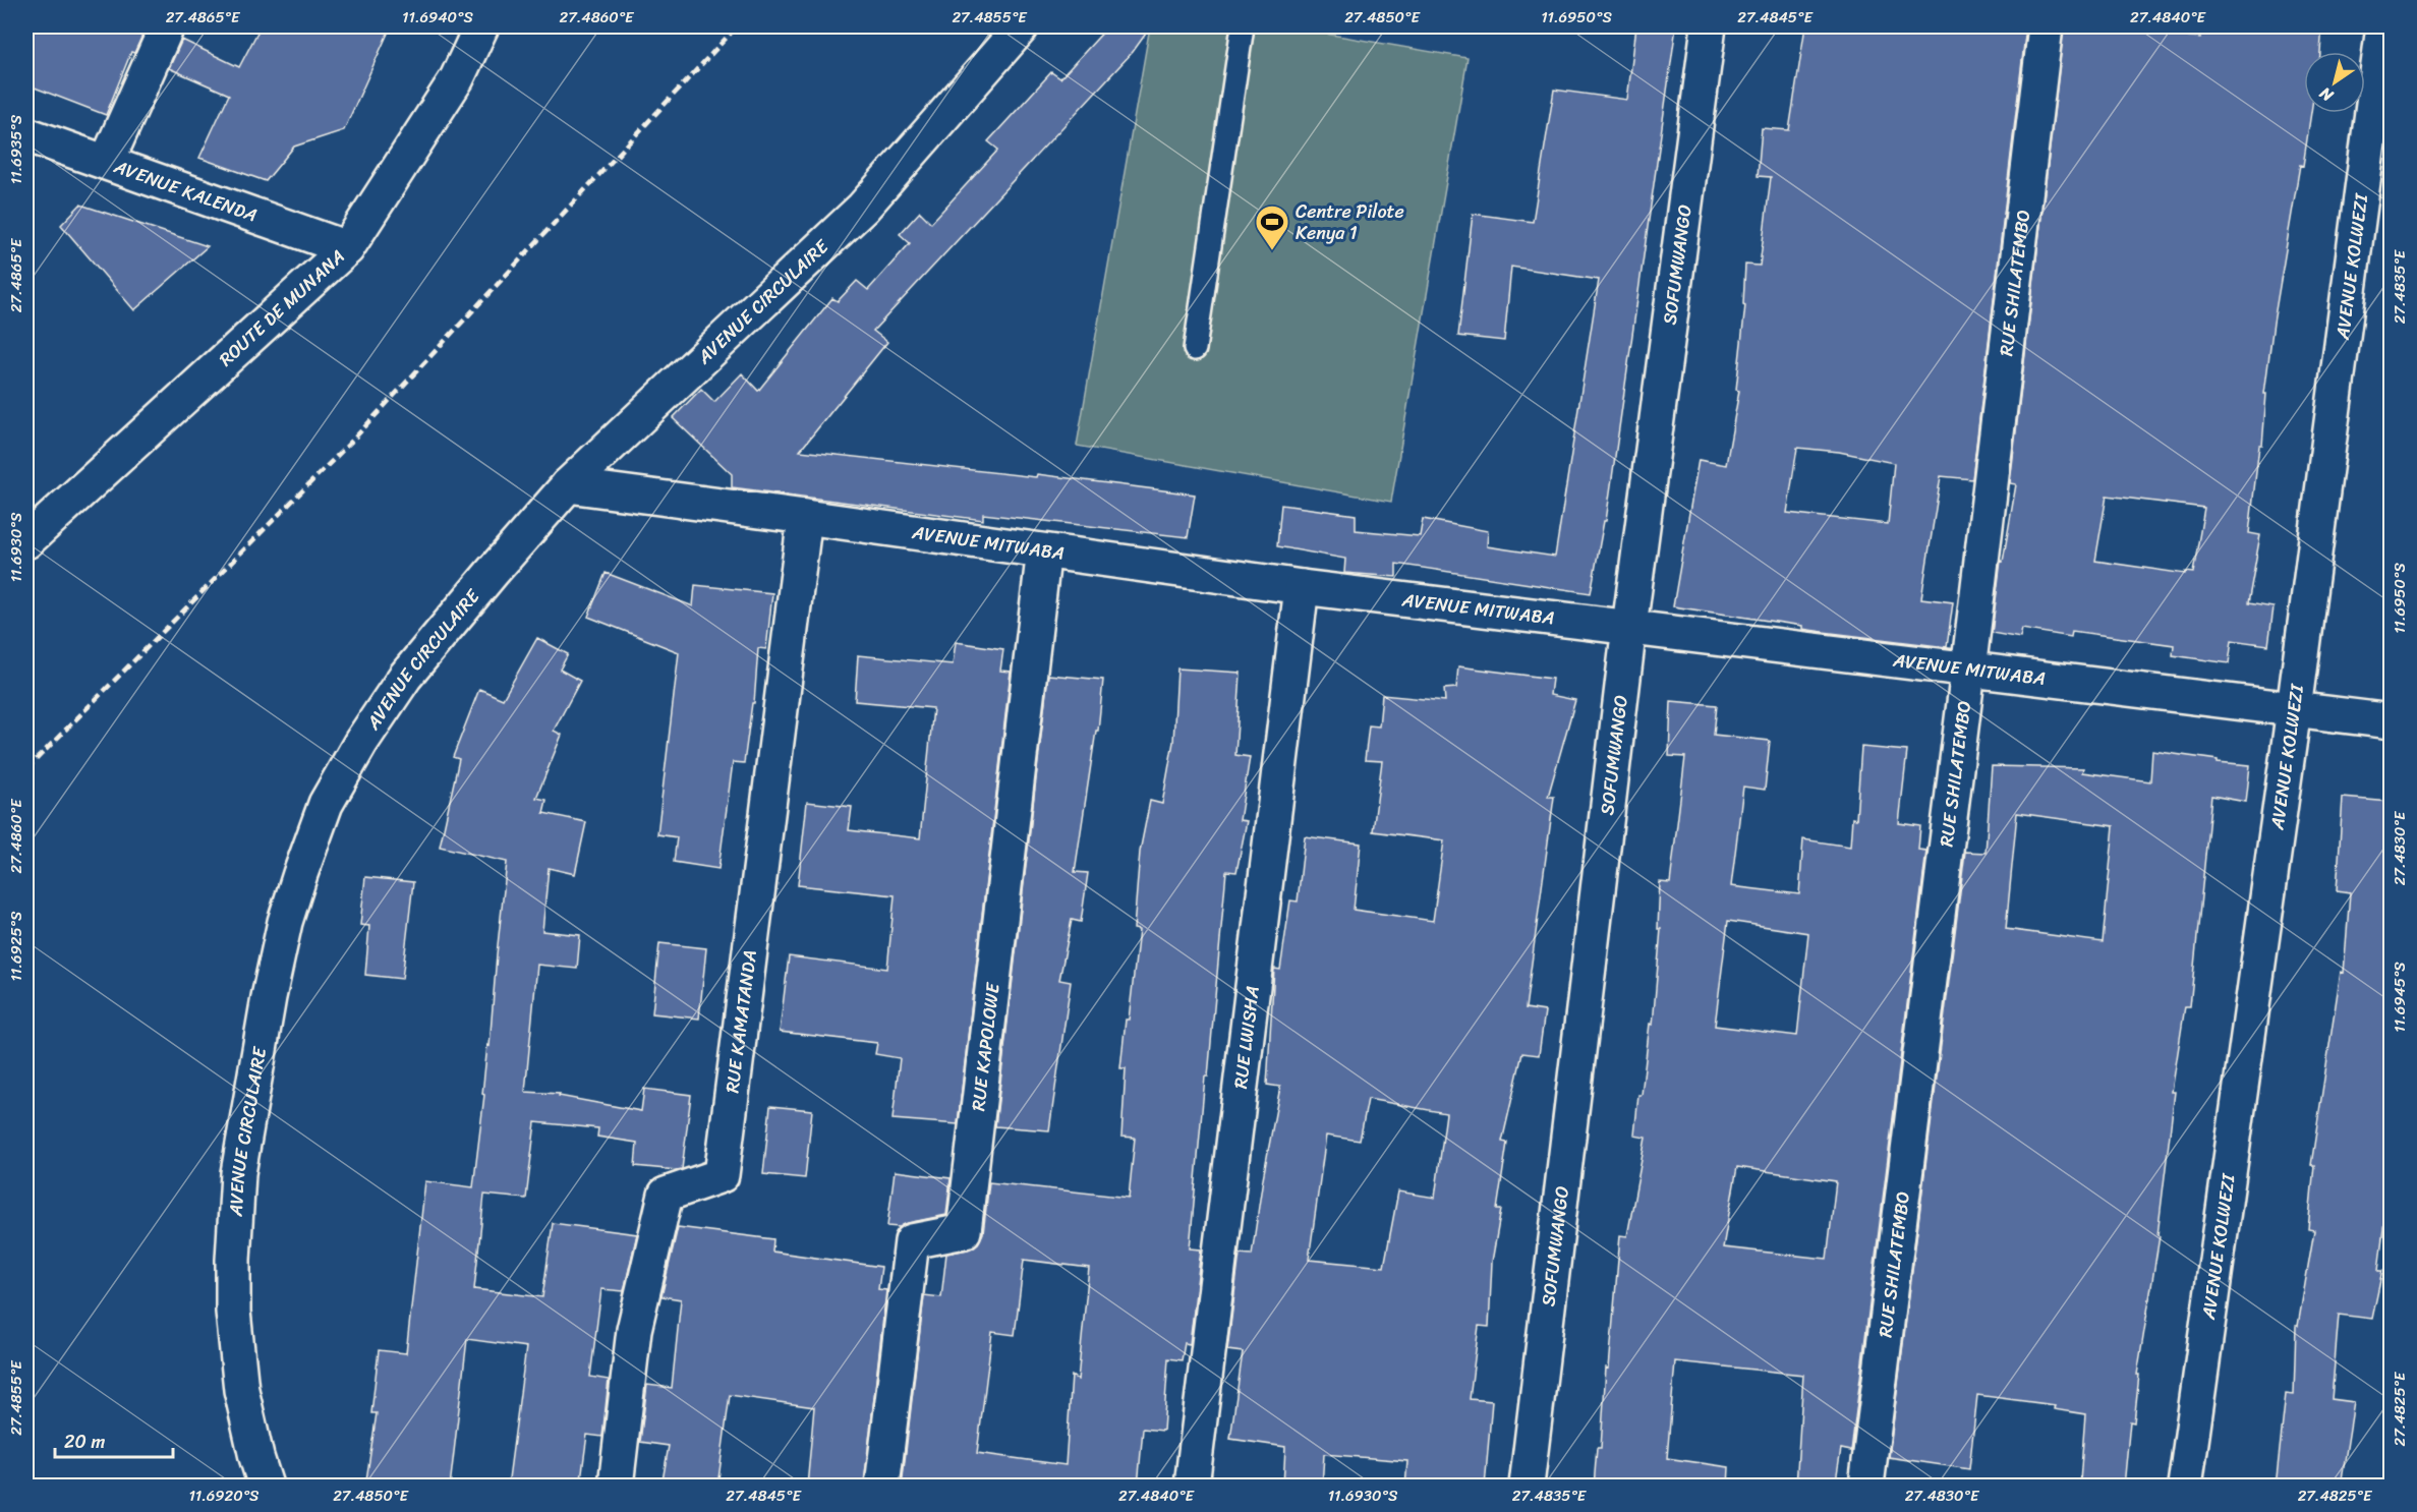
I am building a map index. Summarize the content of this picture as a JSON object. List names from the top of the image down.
{
  "streets": {
    "street": [
      "AVENUE KALENDA",
      "SOFUMWANGO",
      "AVENUE KOLWEZI",
      "RUE SHILATEMBO",
      "AVENUE CIRCULAIRE",
      "ROUTE DE MUNANA",
      "AVENUE MITWABA",
      "RUE KAMATANDA",
      "RUE LWISHA",
      "RUE KAPOLOWE"
    ]
  },
  "crossings": [
    ["AVENUE KALENDA", "ROUTE DE MUNANA"],
    ["SOFUMWANGO", "AVENUE MITWABA"],
    ["AVENUE KOLWEZI", "AVENUE MITWABA"],
    ["RUE SHILATEMBO", "AVENUE MITWABA"],
    ["AVENUE CIRCULAIRE", "AVENUE MITWABA"],
    ["AVENUE MITWABA", "RUE KAMATANDA"],
    ["AVENUE MITWABA", "RUE LWISHA"]
  ],
  "places": {
    "sports": ["Centre Pilote Kenya 1"]
  },
  "scale_bar": "20 m",
  "north": "bottom left",
  "coordinates": [
    "27.4865°E",
    "11.6940°S",
    "27.4860°E",
    "27.4855°E",
    "27.4850°E",
    "11.6950°S",
    "27.4845°E",
    "27.4840°E",
    "11.6935°S",
    "27.4835°E",
    "11.6930°S",
    "27.4830°E",
    "11.6925°S",
    "11.6945°S",
    "27.4825°E",
    "11.6920°S"
  ]
}
